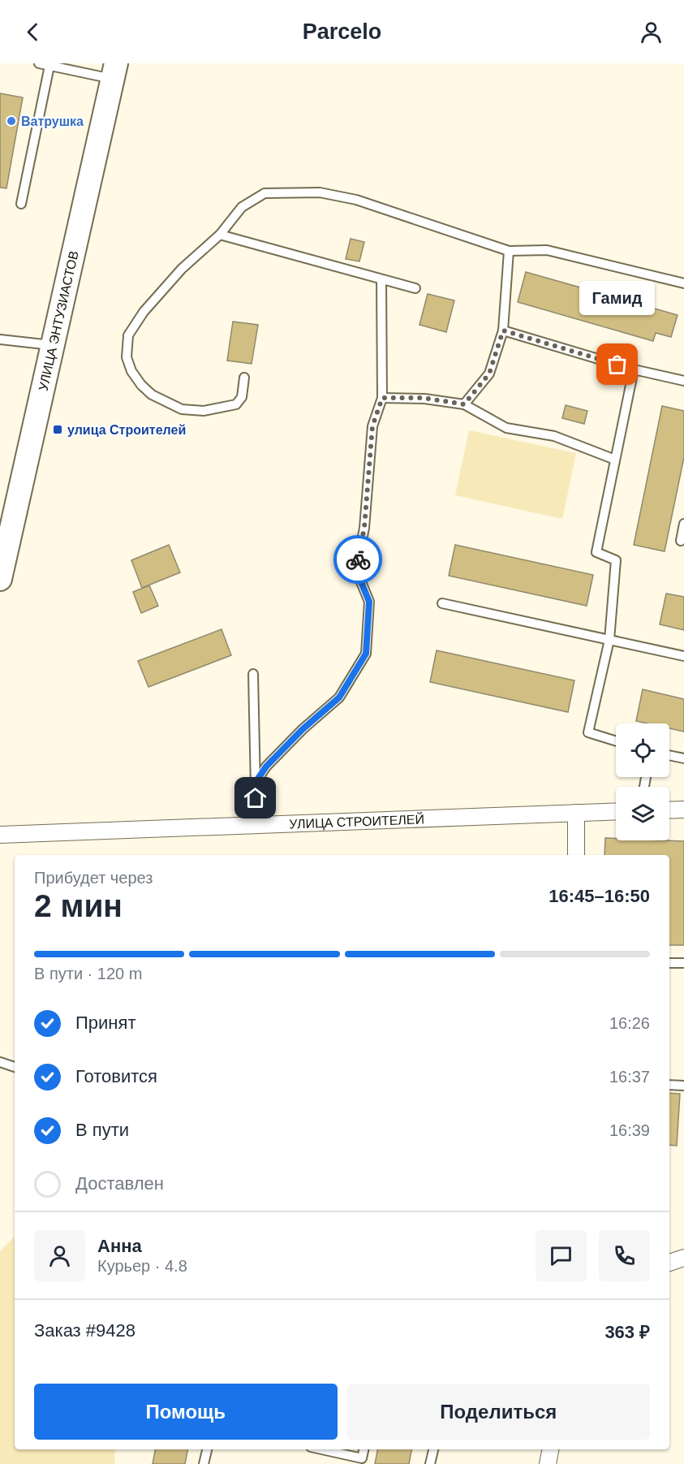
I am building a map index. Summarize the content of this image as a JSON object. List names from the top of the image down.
{
  "streets": {
    "street": ["УЛИЦА ЭНТУЗИАСТОВ", "УЛИЦА СТРОИТЕЛЕЙ"]
  },
  "places": {
    "other": ["Ватрушка", "Гамид"],
    "transit": ["улица Строителей"]
  },
  "page": {
    "header": "Parcelo",
    "bubble": "Гамид",
    "heading": ["2 мин", "Прибудет через", "16:45–16:50"],
    "panel": [
      "Анна",
      "Курьер · 4.8",
      "Заказ #9428",
      "363 ₽"
    ],
    "bar": "В пути · 120 m",
    "list": [
      ["Принят", "16:26"],
      ["Готовится", "16:37"],
      ["В пути", "16:39"],
      "Доставлен"
    ],
    "buttons": ["Помощь", "Поделиться"]
  }
}
